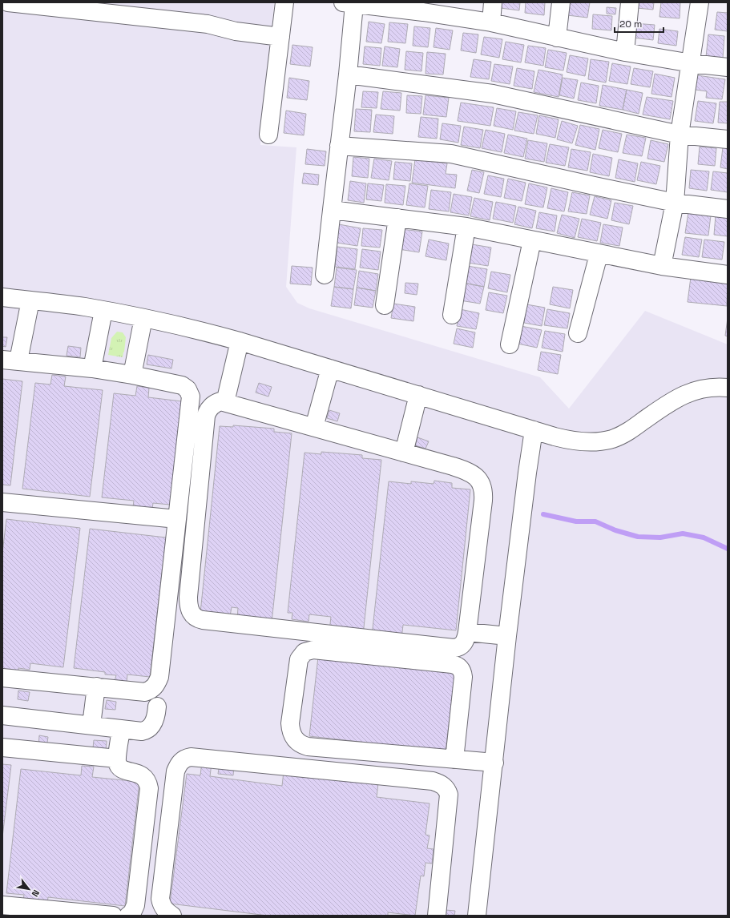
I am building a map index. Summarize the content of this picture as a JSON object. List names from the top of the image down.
{
  "scale_bar": "20 m",
  "north": "bottom right"
}
